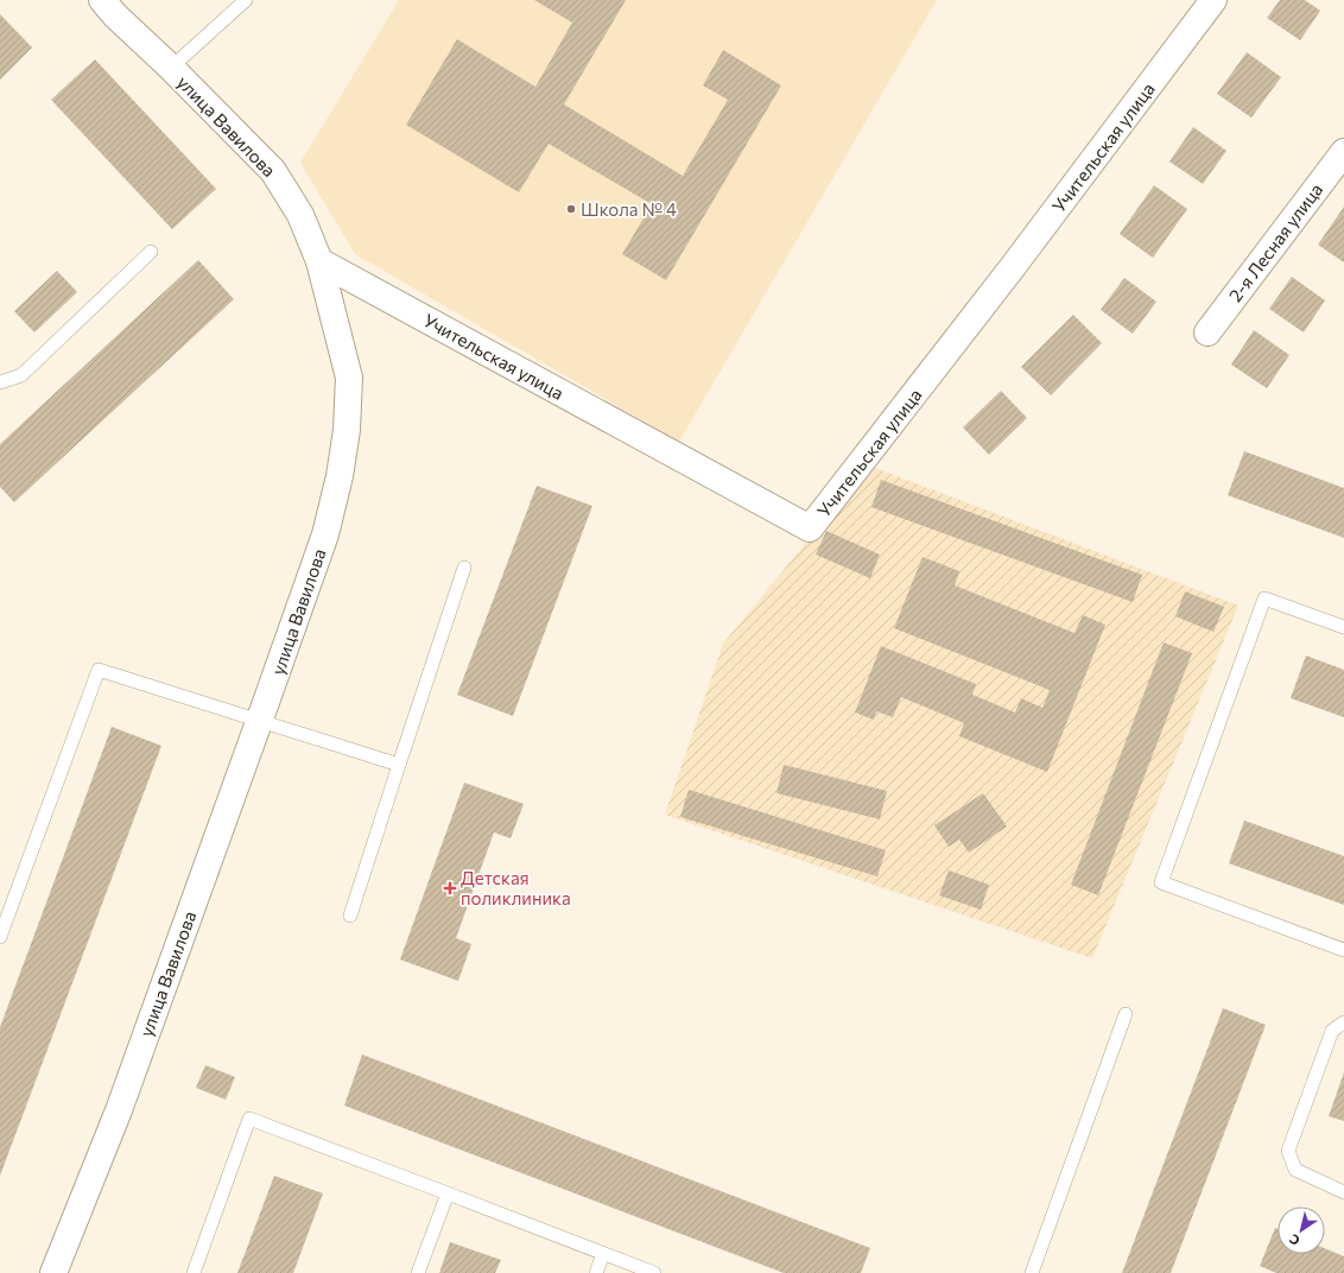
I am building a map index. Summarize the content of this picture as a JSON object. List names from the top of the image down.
{
  "streets": {
    "street": ["улица Вавилова", "Учительская улица", "2-я Лесная улица"]
  },
  "crossings": [
    ["улица Вавилова", "Учительская улица"]
  ],
  "places": {
    "other": ["Школа № 4"],
    "health": ["Детская поликлиника"]
  },
  "north": "bottom left"
}
